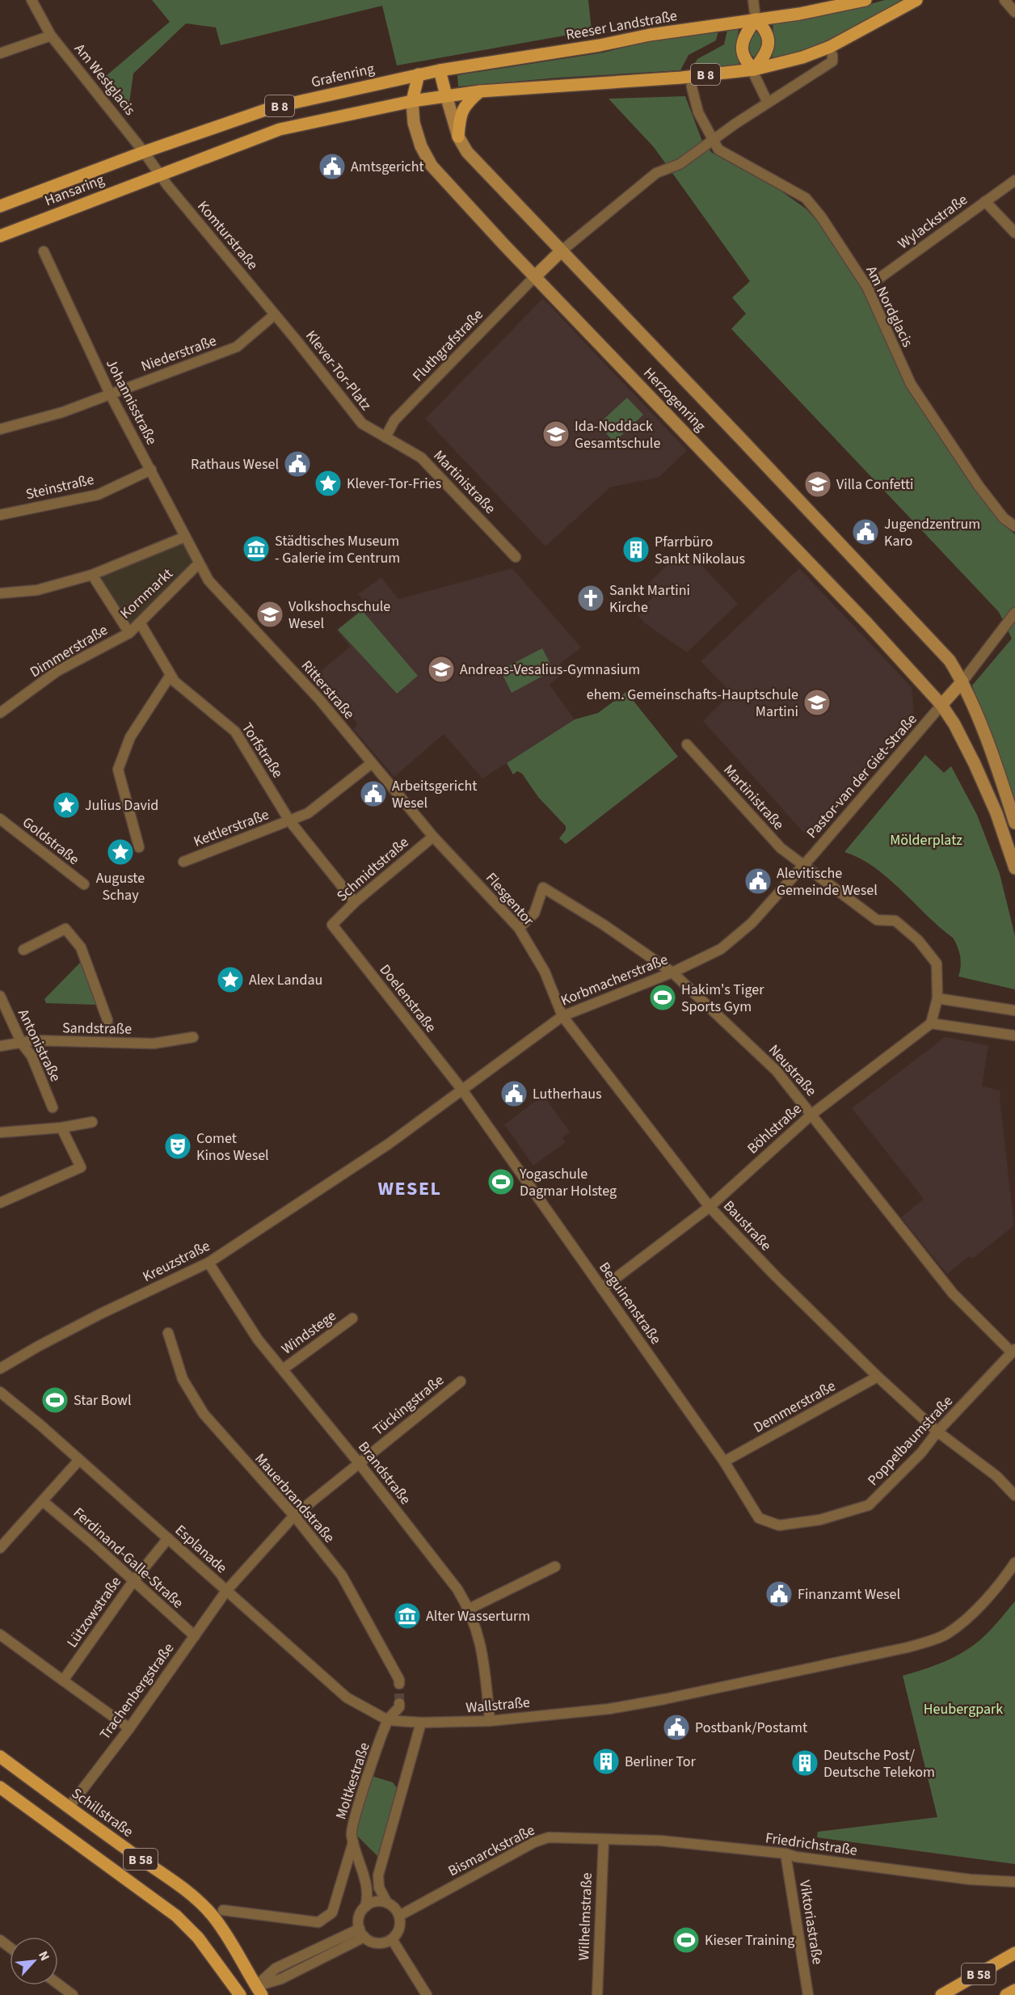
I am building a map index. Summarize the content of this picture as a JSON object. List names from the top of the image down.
{
  "streets": {
    "main road": [
      "Reeser Landstraße",
      "B 8",
      "Grafenring",
      "Hansaring",
      "Herzogenring",
      "Schillstraße",
      "B 58"
    ],
    "street": [
      "Am Westglacis",
      "Wylackstraße",
      "Komturstraße",
      "Am Nordglacis",
      "Fluthgrafstraße",
      "Niederstraße",
      "Klever-Tor-Platz",
      "Johannisstraße",
      "Martinistraße",
      "Steinstraße",
      "Kornmarkt",
      "Dimmerstraße",
      "Ritterstraße",
      "Torfstraße",
      "Pastor-van der Giet-Straße",
      "Kettlerstraße",
      "Goldstraße",
      "Schmidtstraße",
      "Flesgentor",
      "Korbmacherstraße",
      "Doelenstraße",
      "Sandstraße",
      "Antonistraße",
      "Neustraße",
      "Böhlstraße",
      "Baustraße",
      "Kreuzstraße",
      "Beguinenstraße",
      "Windstege",
      "Tückingstraße",
      "Demmerstraße",
      "Poppelbaumstraße",
      "Brandstraße",
      "Mauerbrandstraße",
      "Esplanade",
      "Ferdinand-Galle-Straße",
      "Lützowstraße",
      "Trachenbergstraße",
      "Wallstraße",
      "Moltkestraße",
      "Friedrichstraße",
      "Bismarckstraße",
      "Wilhelmstraße",
      "Viktoriastraße"
    ]
  },
  "crossings": [
    ["Reeser Landstraße", "Grafenring"],
    ["B 8", "Am Westglacis"],
    ["B 8", "Hansaring"],
    ["B 8", "Komturstraße"],
    ["B 8", "Am Nordglacis"],
    ["B 8", "Herzogenring"],
    ["Grafenring", "Am Westglacis"],
    ["Grafenring", "Hansaring"],
    ["Am Westglacis", "Hansaring"],
    ["Am Westglacis", "Komturstraße"],
    ["Hansaring", "Komturstraße"],
    ["Wylackstraße", "Am Nordglacis"],
    ["Komturstraße", "Niederstraße"],
    ["Komturstraße", "Klever-Tor-Platz"],
    ["Fluthgrafstraße", "Klever-Tor-Platz"],
    ["Fluthgrafstraße", "Herzogenring"],
    ["Fluthgrafstraße", "Martinistraße"],
    ["Niederstraße", "Klever-Tor-Platz"],
    ["Niederstraße", "Johannisstraße"],
    ["Klever-Tor-Platz", "Martinistraße"],
    ["Herzogenring", "Pastor-van der Giet-Straße"],
    ["Johannisstraße", "Steinstraße"],
    ["Johannisstraße", "Kornmarkt"],
    ["Johannisstraße", "Ritterstraße"],
    ["Martinistraße", "Pastor-van der Giet-Straße"],
    ["Martinistraße", "Korbmacherstraße"],
    ["Kornmarkt", "Dimmerstraße"],
    ["Kornmarkt", "Ritterstraße"],
    ["Kornmarkt", "Torfstraße"],
    ["Ritterstraße", "Kettlerstraße"],
    ["Ritterstraße", "Schmidtstraße"],
    ["Ritterstraße", "Flesgentor"],
    ["Torfstraße", "Kettlerstraße"],
    ["Torfstraße", "Schmidtstraße"],
    ["Pastor-van der Giet-Straße", "Korbmacherstraße"],
    ["Schmidtstraße", "Flesgentor"],
    ["Schmidtstraße", "Doelenstraße"],
    ["Flesgentor", "Korbmacherstraße"],
    ["Flesgentor", "Neustraße"],
    ["Flesgentor", "Baustraße"],
    ["Korbmacherstraße", "Doelenstraße"],
    ["Korbmacherstraße", "Neustraße"],
    ["Korbmacherstraße", "Baustraße"],
    ["Korbmacherstraße", "Kreuzstraße"],
    ["Korbmacherstraße", "Beguinenstraße"],
    ["Doelenstraße", "Beguinenstraße"],
    ["Sandstraße", "Antonistraße"],
    ["Neustraße", "Böhlstraße"],
    ["Neustraße", "Poppelbaumstraße"],
    ["Böhlstraße", "Baustraße"],
    ["Böhlstraße", "Beguinenstraße"],
    ["Baustraße", "Demmerstraße"],
    ["Baustraße", "Poppelbaumstraße"],
    ["Kreuzstraße", "Brandstraße"],
    ["Beguinenstraße", "Demmerstraße"],
    ["Beguinenstraße", "Poppelbaumstraße"],
    ["Windstege", "Brandstraße"],
    ["Tückingstraße", "Brandstraße"],
    ["Tückingstraße", "Mauerbrandstraße"],
    ["Tückingstraße", "Esplanade"],
    ["Tückingstraße", "Trachenbergstraße"],
    ["Brandstraße", "Wallstraße"],
    ["Esplanade", "Lützowstraße"],
    ["Esplanade", "Trachenbergstraße"],
    ["Esplanade", "Wallstraße"],
    ["Esplanade", "Moltkestraße"],
    ["Ferdinand-Galle-Straße", "Lützowstraße"],
    ["Ferdinand-Galle-Straße", "Trachenbergstraße"],
    ["Trachenbergstraße", "Schillstraße"],
    ["Wallstraße", "Moltkestraße"],
    ["Moltkestraße", "Bismarckstraße"],
    ["Friedrichstraße", "Bismarckstraße"],
    ["Friedrichstraße", "Wilhelmstraße"],
    ["Friedrichstraße", "Viktoriastraße"],
    ["Bismarckstraße", "Wilhelmstraße"]
  ],
  "districts": ["WESEL"],
  "parks": ["Mölderplatz", "Heubergpark"],
  "places": {
    "public building": [
      "Amtsgericht",
      "Rathaus Wesel",
      "Jugendzentrum Karo",
      "Arbeitsgericht Wesel",
      "Alevitische Gemeinde Wesel",
      "Lutherhaus",
      "Finanzamt Wesel",
      "Postbank/Postamt"
    ],
    "school or university": [
      "Ida-Noddack Gesamtschule",
      "Villa Confetti",
      "Volkshochschule Wesel",
      "Andreas-Vesalius-Gymnasium",
      "ehem. Gemeinschafts-Hauptschule Martini"
    ],
    "place": [
      "Klever-Tor-Fries",
      "Julius David",
      "Auguste Schay",
      "Alex Landau"
    ],
    "museum": ["Städtisches Museum - Galerie im Centrum", "Alter Wasserturm"],
    "building": ["Pfarrbüro Sankt Nikolaus", "Berliner Tor", "Deutsche Post/ Deutsche Telekom"],
    "church": ["Sankt Martini Kirche"],
    "sports": [
      "Hakim's Tiger Sports Gym",
      "Yogaschule Dagmar Holsteg",
      "Star Bowl",
      "Kieser Training"
    ],
    "theatre": ["Comet Kinos Wesel"]
  },
  "north": "top right"
}
